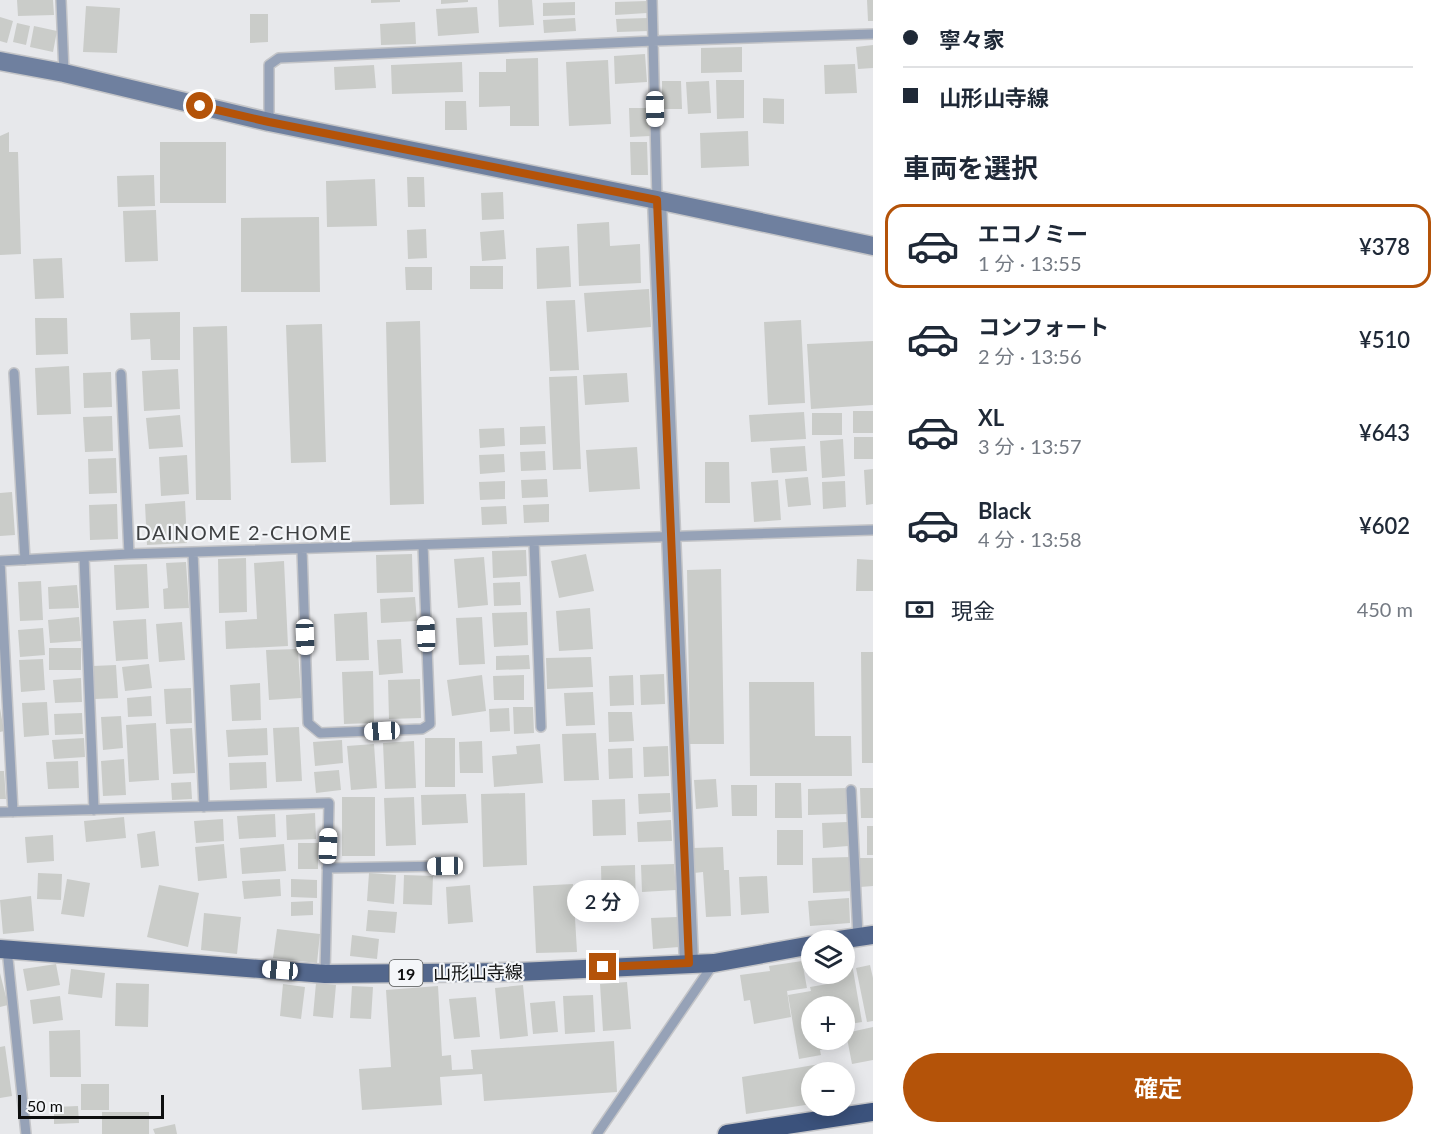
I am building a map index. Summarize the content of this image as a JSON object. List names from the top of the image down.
{
  "streets": {
    "main road": ["山形山寺線", "19"]
  },
  "districts": ["DAINOME 2-CHOME"],
  "scale_bar": "50 m",
  "page": {
    "banner": ["寧々家", "山形山寺線"],
    "heading": "車両を選択",
    "list": [
      {
        "name": "エコノミー",
        "note": "1 分 · 13:55",
        "value": "¥378"
      },
      {
        "name": "コンフォート",
        "note": "2 分 · 13:56",
        "value": "¥510"
      },
      {
        "name": "XL",
        "note": "3 分 · 13:57",
        "value": "¥643"
      },
      {
        "name": "Black",
        "note": "4 分 · 13:58",
        "value": "¥602"
      }
    ],
    "pay": ["現金", "450 m"],
    "bubble": "2 分",
    "map_buttons": ["+", "−"],
    "buttons": "確定",
    "scale": "50 m"
  }
}
